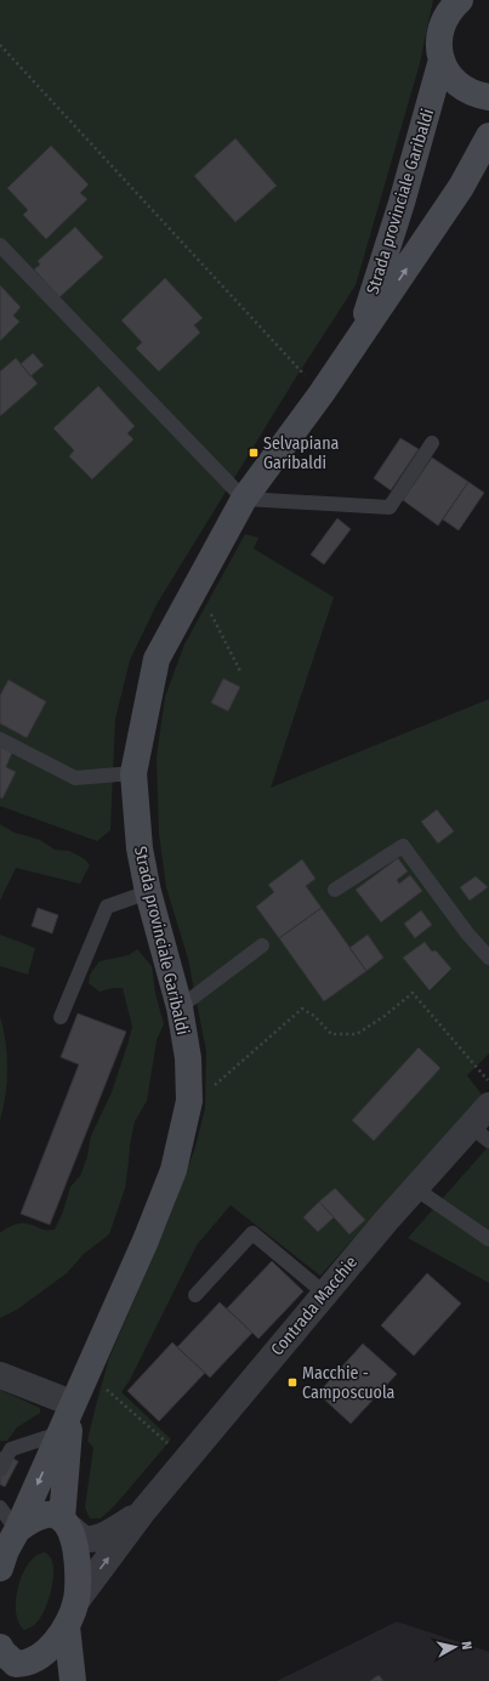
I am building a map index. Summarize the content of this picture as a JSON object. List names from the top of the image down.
{
  "streets": {
    "main road": ["Strada provinciale Garibaldi"],
    "street": ["Contrada Macchie"]
  },
  "crossings": [
    ["Strada provinciale Garibaldi", "Contrada Macchie"]
  ],
  "places": {
    "transit": ["Selvapiana Garibaldi", "Macchie - Camposcuola"]
  },
  "north": "right"
}
